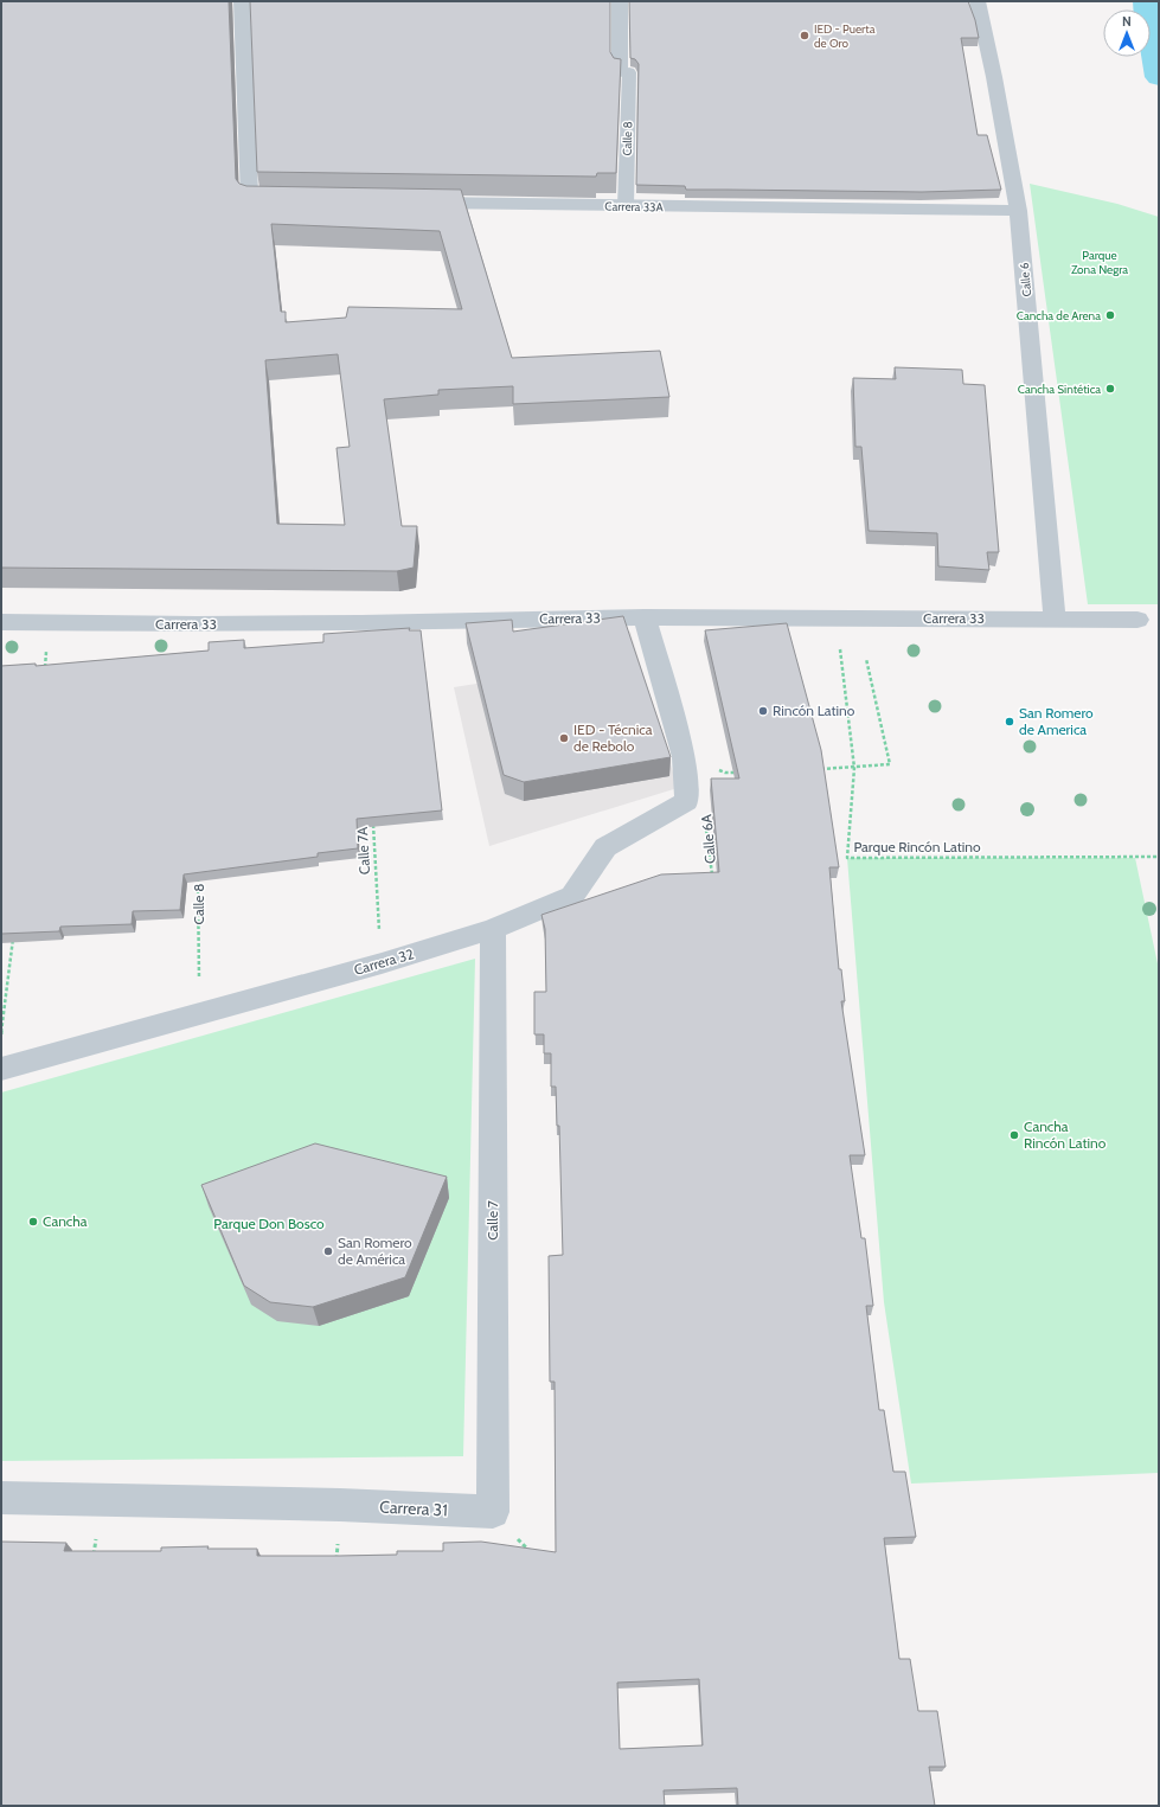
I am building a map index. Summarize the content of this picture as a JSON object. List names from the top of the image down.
{
  "streets": {
    "street": [
      "Calle 8",
      "Carrera 33A",
      "Calle 6",
      "Carrera 33",
      "Carrera 32",
      "Calle 7",
      "Carrera 31"
    ],
    "path": ["Calle 6A", "Parque Rincón Latino", "Calle 7A"]
  },
  "crossings": [
    ["Calle 8", "Carrera 33A"],
    ["Calle 8", "Carrera 32"],
    ["Carrera 33A", "Calle 6"],
    ["Calle 6", "Carrera 33"],
    ["Calle 7A", "Carrera 32"],
    ["Carrera 32", "Calle 7"],
    ["Calle 7", "Carrera 31"]
  ],
  "parks": ["Parque Zona Negra", "Parque Don Bosco"],
  "places": [
    "IED - Puerta de Oro",
    "Cancha de Arena",
    "Cancha Sintética",
    "Rincón Latino",
    "San Romero de America",
    "IED - Técnica de Rebolo",
    "Cancha Rincón Latino",
    "Cancha",
    "San Romero de América"
  ],
  "north": "top"
}
